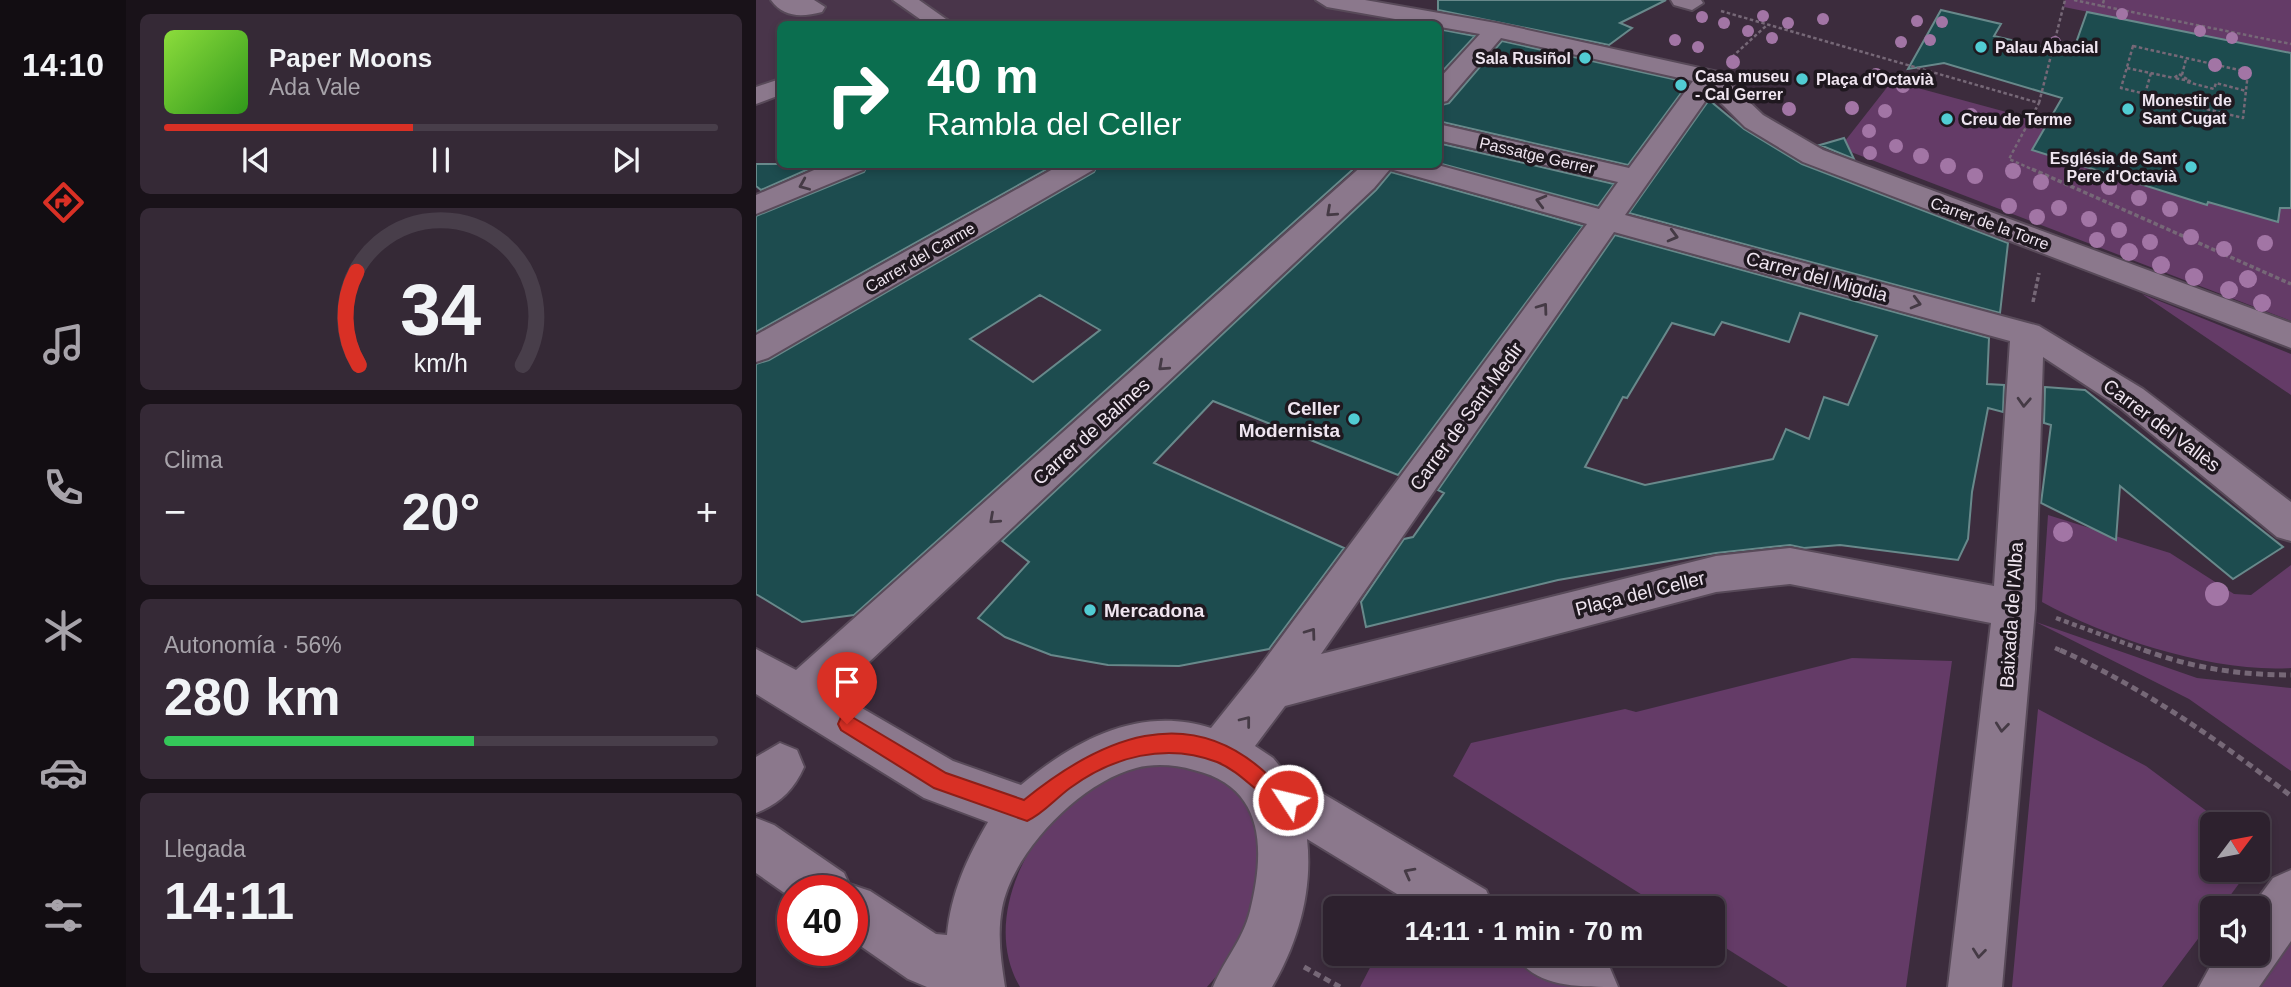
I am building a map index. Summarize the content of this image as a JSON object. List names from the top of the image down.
{
  "streets": {
    "street": [
      "Passatge Gerrer",
      "Carrer de la Torre",
      "Carrer del Carme",
      "Carrer del Migdia",
      "Carrer de Sant Medir",
      "Carrer del Vallès",
      "Carrer de Balmes",
      "Plaça del Celler",
      "Baixada de l'Alba"
    ]
  },
  "crossings": [
    ["Passatge Gerrer", "Carrer de Sant Medir"],
    ["Carrer de la Torre", "Carrer de Sant Medir"],
    ["Carrer del Migdia", "Carrer de Sant Medir"],
    ["Carrer del Migdia", "Carrer del Vallès"],
    ["Carrer del Migdia", "Baixada de l'Alba"],
    ["Carrer de Sant Medir", "Plaça del Celler"],
    ["Carrer del Vallès", "Baixada de l'Alba"],
    ["Plaça del Celler", "Baixada de l'Alba"]
  ],
  "one_way": ["Carrer de Sant Medir", "Carrer de Balmes", "Baixada de l'Alba"],
  "places": [
    "Palau Abacial",
    "Sala Rusiñol",
    "Plaça d'Octavià",
    "Casa museu - Cal Gerrer",
    "Monestir de Sant Cugat",
    "Creu de Terme",
    "Església de Sant Pere d'Octavià",
    "Celler Modernista",
    "Mercadona"
  ],
  "north": "top right",
  "page": {
    "tabs": "14:10",
    "turn": ["40 m", "Rambla del Celler"],
    "song": ["Paper Moons", "Ada Vale"],
    "tile": [
      "Clima",
      ["Autonomía · 56%", "280 km"],
      ["Llegada", "14:11"]
    ],
    "heat": ["−", "20°", "+"],
    "limit": "40",
    "trip": "14:11 · 1 min · 70 m",
    "gauge": ["34", "km/h"]
  }
}
